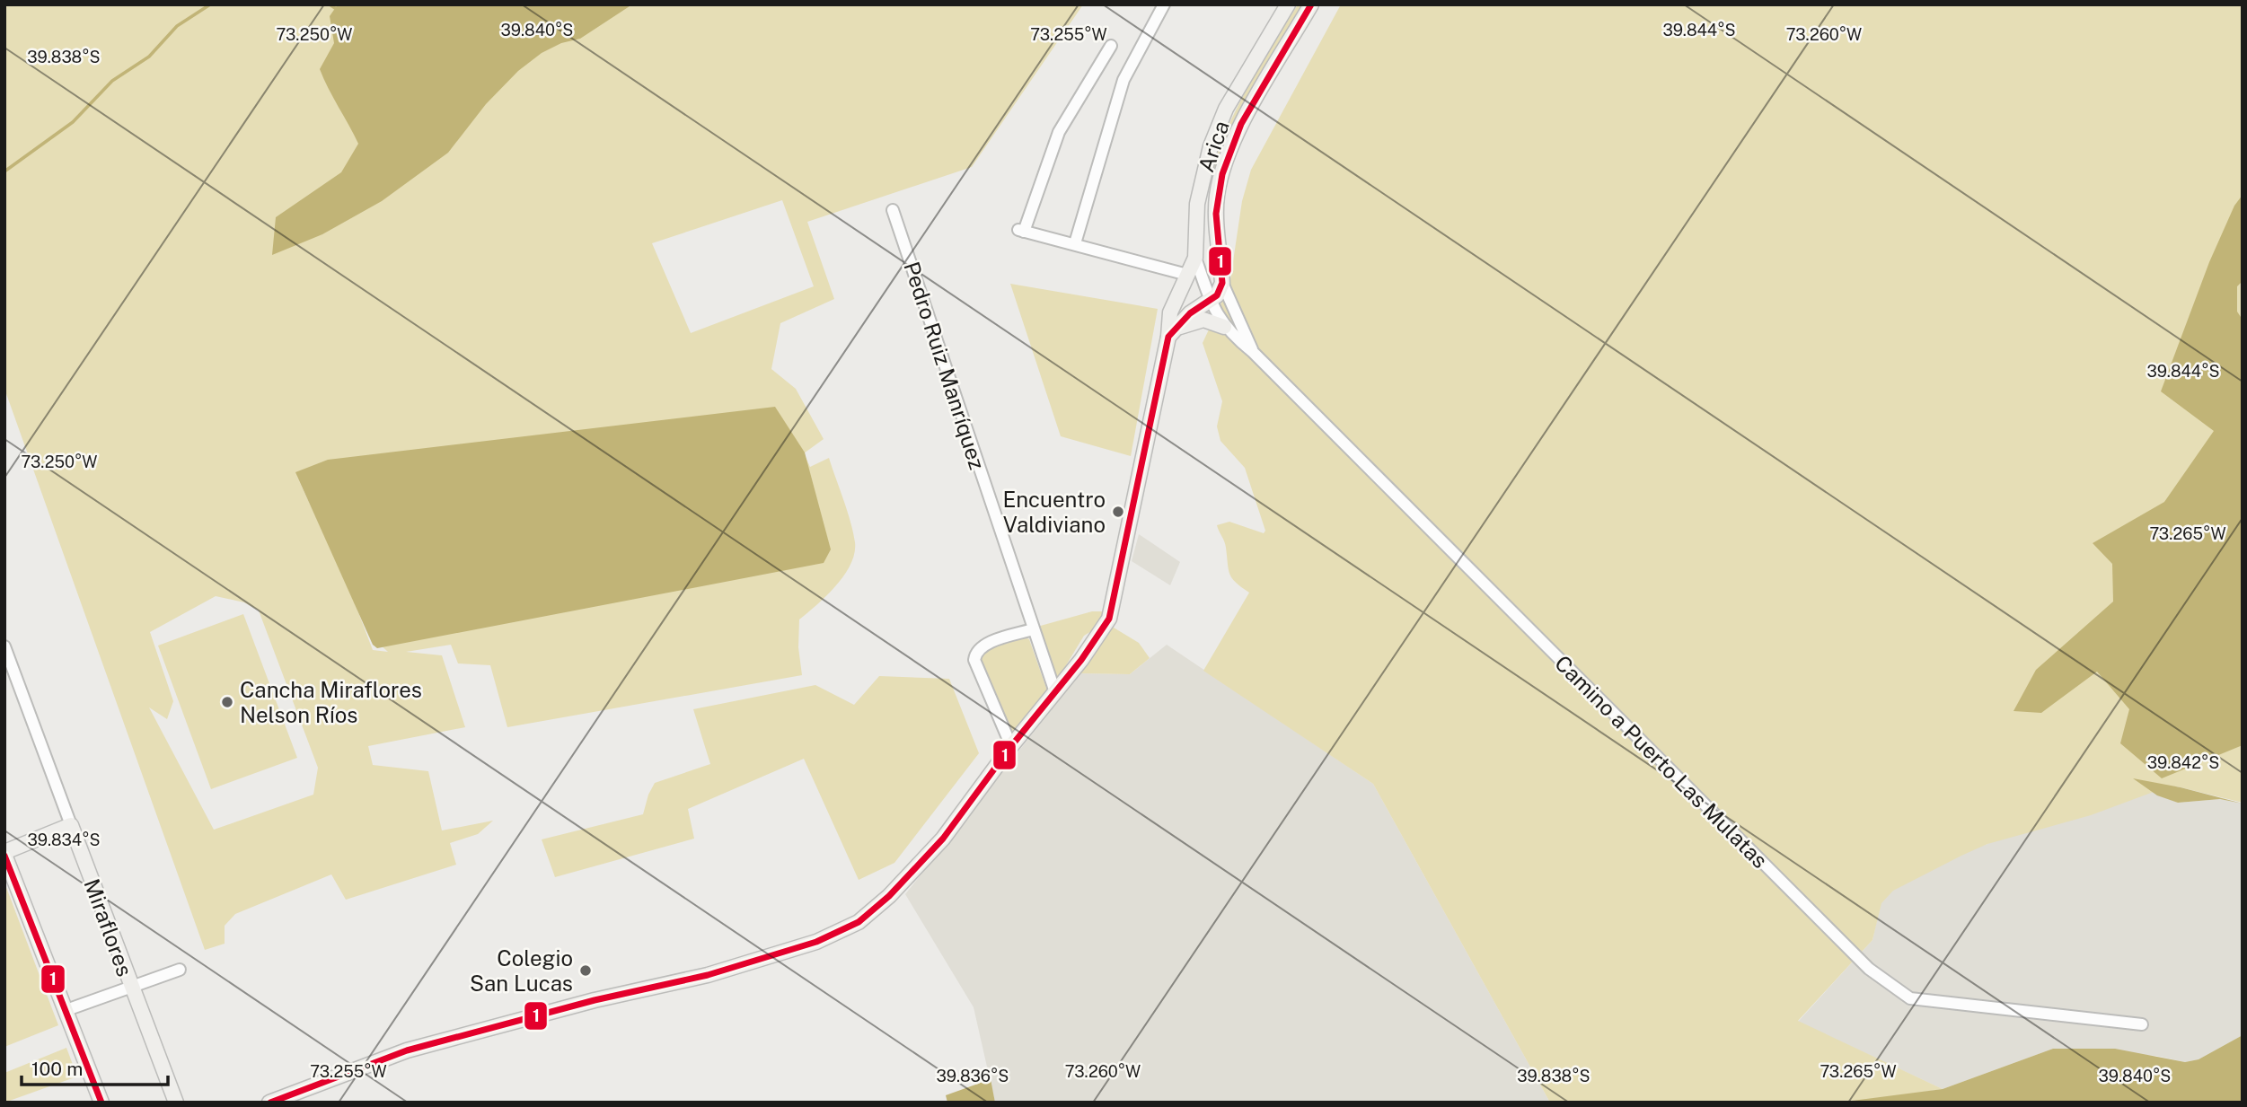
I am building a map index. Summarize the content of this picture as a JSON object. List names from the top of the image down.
{
  "streets": {
    "main road": ["Arica", "Miraflores"],
    "street": ["Pedro Ruiz Manríquez", "Camino a Puerto Las Mulatas"]
  },
  "crossings": [
    ["Arica", "Pedro Ruiz Manríquez"],
    ["Arica", "Camino a Puerto Las Mulatas"]
  ],
  "places": ["Encuentro Valdiviano", "Cancha Miraflores Nelson Ríos", "Colegio San Lucas"],
  "lines": ["transit line 1"],
  "scale_bar": "100 m",
  "coordinates": [
    "39.840°S",
    "39.844°S",
    "73.250°W",
    "73.255°W",
    "73.260°W",
    "39.838°S",
    "73.265°W",
    "39.842°S",
    "39.834°S",
    "39.836°S"
  ]
}
